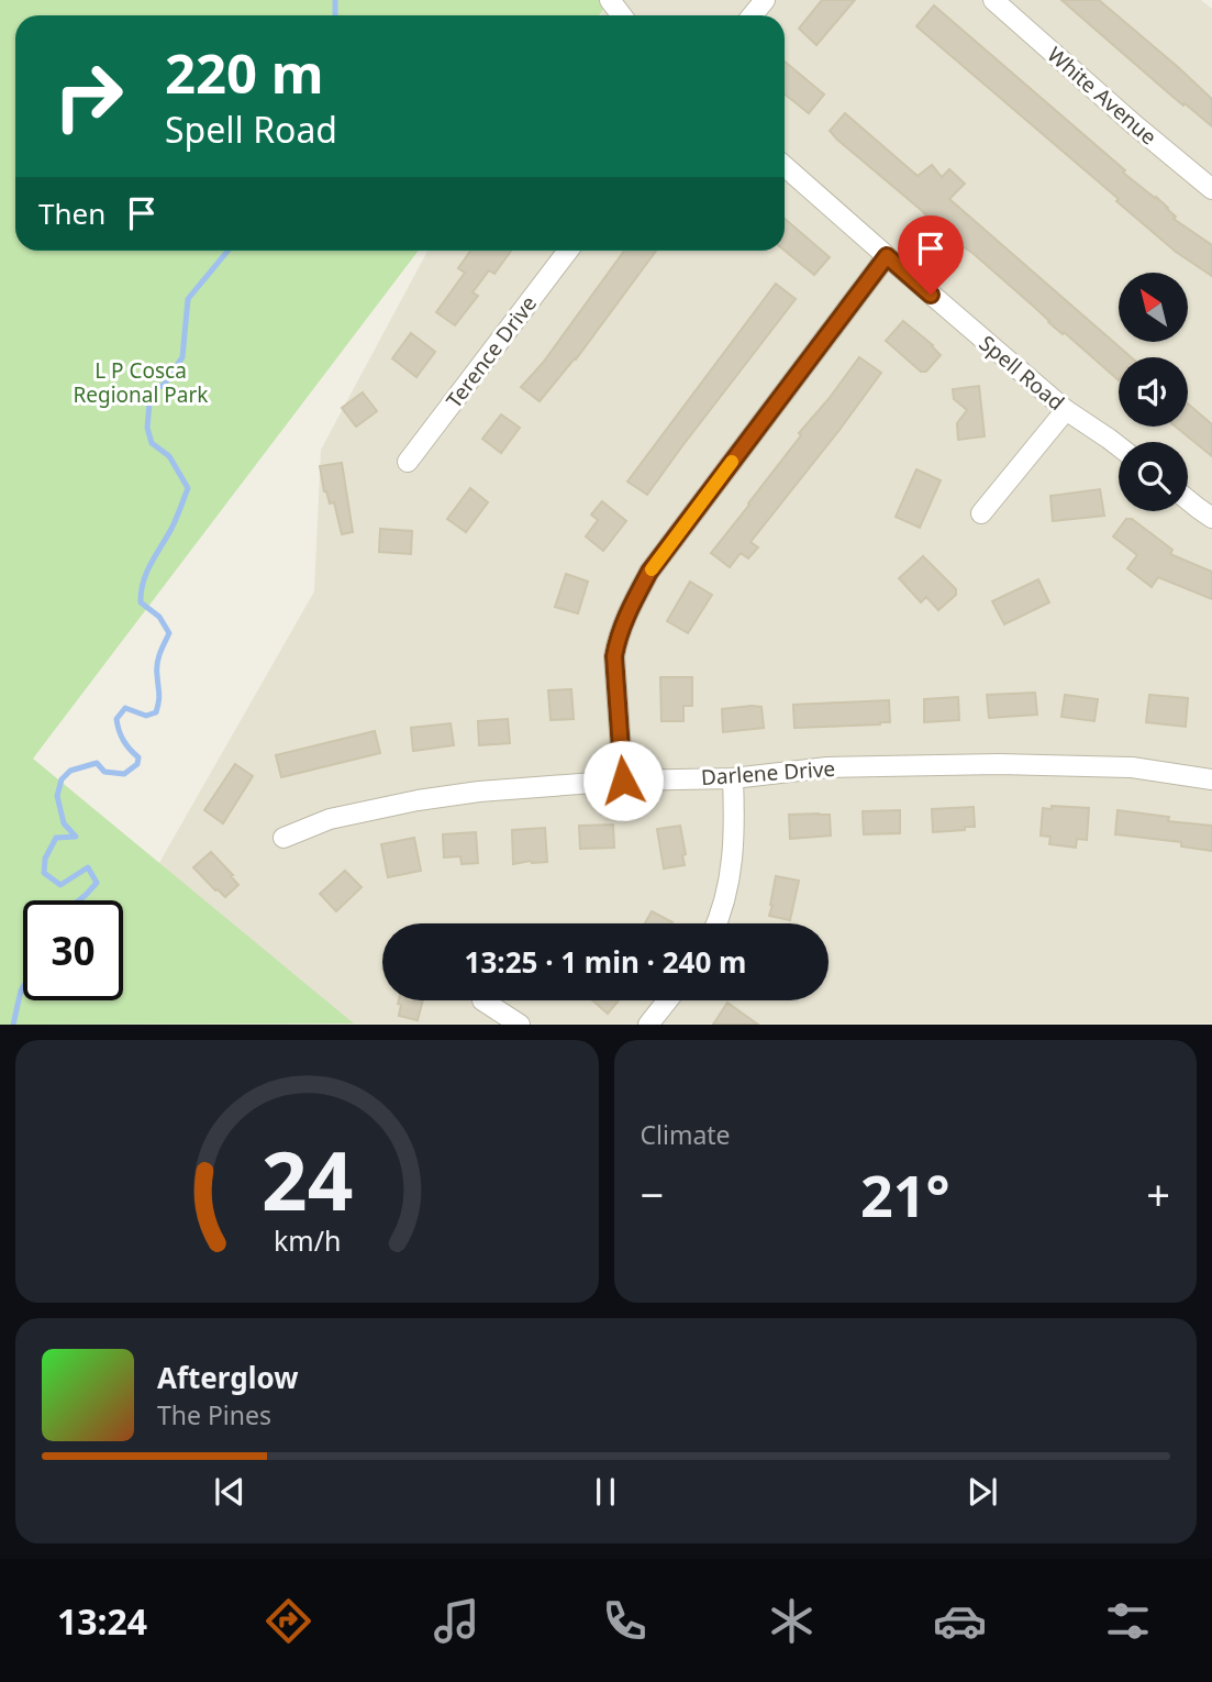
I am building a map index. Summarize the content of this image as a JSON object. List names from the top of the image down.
{
  "streets": {
    "street": [
      "White Avenue",
      "Terence Drive",
      "Spell Road",
      "Darlene Drive"
    ]
  },
  "parks": ["L P Cosca Regional Park"],
  "north": "top left",
  "page": {
    "turn": ["220 m", "Spell Road"],
    "then": "Then",
    "limit": "30",
    "trip": "13:25 · 1 min · 240 m",
    "tile": "Climate",
    "heat": ["−", "21°", "+"],
    "song": ["Afterglow", "The Pines"],
    "tabs": "13:24",
    "gauge": ["24", "km/h"]
  }
}
